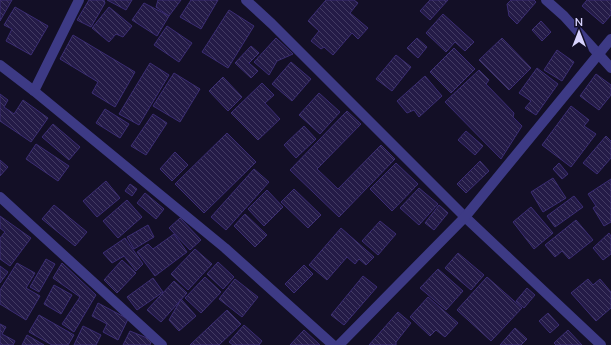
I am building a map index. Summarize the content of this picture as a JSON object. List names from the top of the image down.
{
  "north": "top"
}
